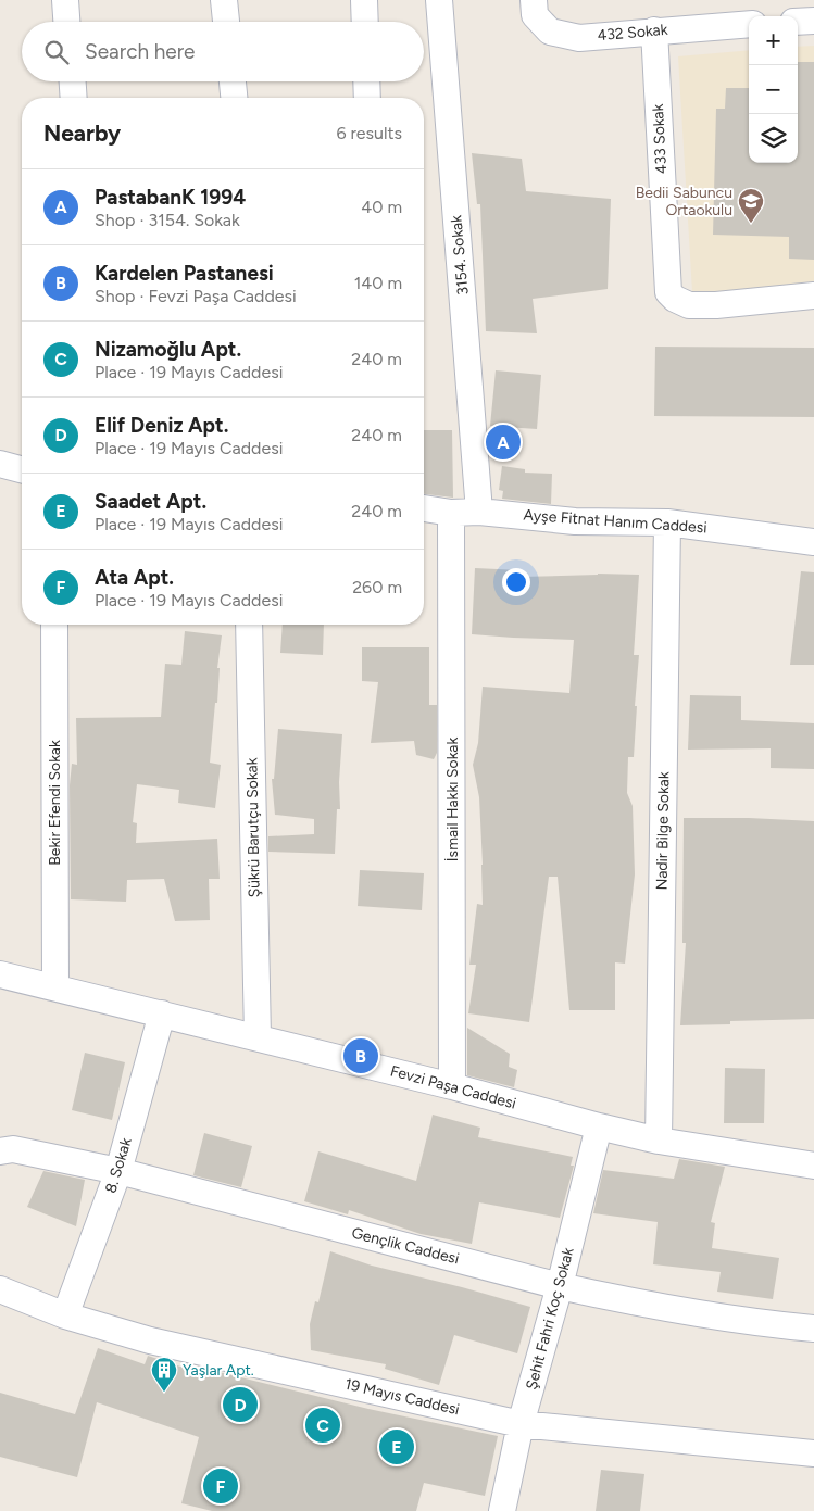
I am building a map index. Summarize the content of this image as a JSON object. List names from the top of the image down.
{
  "streets": {
    "street": [
      "432 Sokak",
      "433 Sokak",
      "3154. Sokak",
      "Ayşe Fitnat Hanım Caddesi",
      "İsmail Hakkı Sokak",
      "Bekir Efendi Sokak",
      "Şükrü Barutçu Sokak",
      "Nadir Bilge Sokak",
      "Fevzi Paşa Caddesi",
      "8. Sokak",
      "Gençlik Caddesi",
      "Şehit Fahri Koç Sokak",
      "19 Mayıs Caddesi"
    ]
  },
  "crossings": [
    ["432 Sokak", "433 Sokak"],
    ["3154. Sokak", "Ayşe Fitnat Hanım Caddesi"],
    ["Ayşe Fitnat Hanım Caddesi", "İsmail Hakkı Sokak"],
    ["Ayşe Fitnat Hanım Caddesi", "Nadir Bilge Sokak"],
    ["İsmail Hakkı Sokak", "Fevzi Paşa Caddesi"],
    ["Bekir Efendi Sokak", "Fevzi Paşa Caddesi"],
    ["Şükrü Barutçu Sokak", "Fevzi Paşa Caddesi"],
    ["Nadir Bilge Sokak", "Fevzi Paşa Caddesi"],
    ["Fevzi Paşa Caddesi", "8. Sokak"],
    ["Fevzi Paşa Caddesi", "Şehit Fahri Koç Sokak"],
    ["8. Sokak", "Gençlik Caddesi"],
    ["8. Sokak", "19 Mayıs Caddesi"],
    ["Gençlik Caddesi", "Şehit Fahri Koç Sokak"],
    ["Şehit Fahri Koç Sokak", "19 Mayıs Caddesi"]
  ],
  "places": {
    "school or university": ["Bedii Sabuncu Ortaokulu"],
    "building": ["Yaşlar Apt."]
  },
  "page": {
    "map_buttons": ["+", "−"],
    "search": "Search here",
    "heading": ["Nearby", "6 results"],
    "list": [
      {
        "mark": "A",
        "name": "PastabanK 1994",
        "note": "Shop · 3154. Sokak",
        "value": "40 m"
      },
      {
        "mark": "B",
        "name": "Kardelen Pastanesi",
        "note": "Shop · Fevzi Paşa Caddesi",
        "value": "140 m"
      },
      {
        "mark": "C",
        "name": "Nizamoğlu Apt.",
        "note": "Place · 19 Mayıs Caddesi",
        "value": "240 m"
      },
      {
        "mark": "D",
        "name": "Elif Deniz Apt.",
        "note": "Place · 19 Mayıs Caddesi",
        "value": "240 m"
      },
      {
        "mark": "E",
        "name": "Saadet Apt.",
        "note": "Place · 19 Mayıs Caddesi",
        "value": "240 m"
      },
      {
        "mark": "F",
        "name": "Ata Apt.",
        "note": "Place · 19 Mayıs Caddesi",
        "value": "260 m"
      }
    ],
    "pins": [
      "A",
      "B",
      "D",
      "C",
      "E",
      "F"
    ]
  }
}
